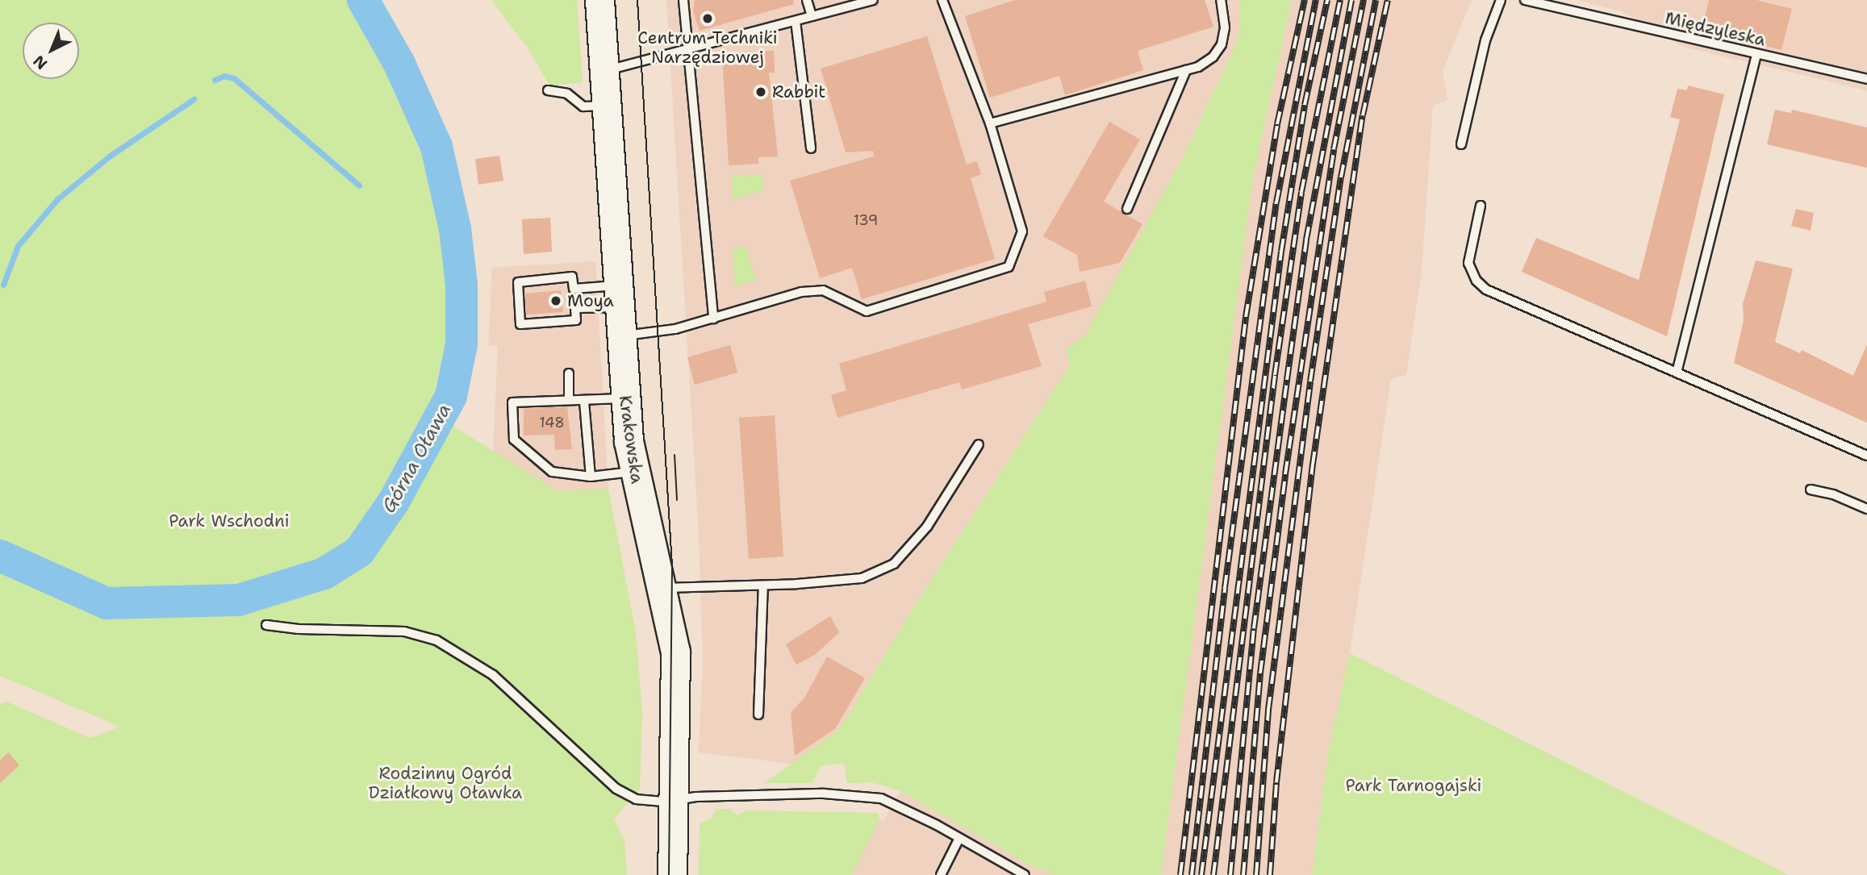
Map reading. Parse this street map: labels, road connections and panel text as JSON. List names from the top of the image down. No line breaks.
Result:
{"streets":{"main road":["Krakowska"],"lane":["Międzyleska"]},"water":["Górna Oława"],"parks":["Park Wschodni","Rodzinny Ogród Działkowy Oławka","Park Tarnogajski"],"places":["Centrum Techniki Narzędziowej","Rabbit","Moya"],"house_numbers":["139","148"],"north":"bottom left"}
